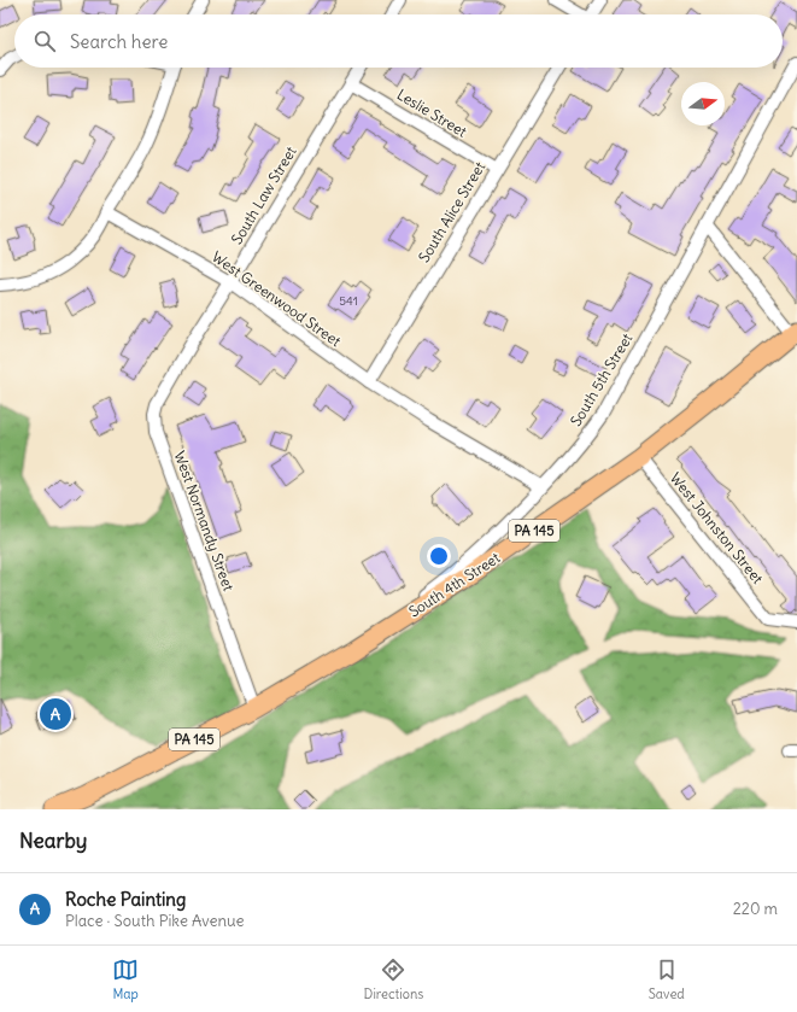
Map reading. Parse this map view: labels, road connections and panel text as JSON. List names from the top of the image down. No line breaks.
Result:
{"streets":{"main road":["PA 145","South 4th Street"],"street":["Leslie Street","South Law Street","South Alice Street","West Greenwood Street","South 5th Street","West Normandy Street","West Johnston Street"]},"crossings":[["Leslie Street","South Law Street"],["Leslie Street","South Alice Street"],["South Law Street","West Greenwood Street"],["South Law Street","West Normandy Street"],["South Alice Street","West Greenwood Street"],["West Greenwood Street","South 5th Street"],["South 5th Street","South 4th Street"],["West Normandy Street","South 4th Street"],["West Johnston Street","South 4th Street"],["PA 145","South 4th Street"]],"house_numbers":["541"],"north":"right","page":{"search":"Search here","pins":"A","heading":"Nearby","list":[{"mark":"A","name":"Roche Painting","note":"Place · South Pike Avenue","value":"220 m"}],"nav":["Map","Directions","Saved"]}}
